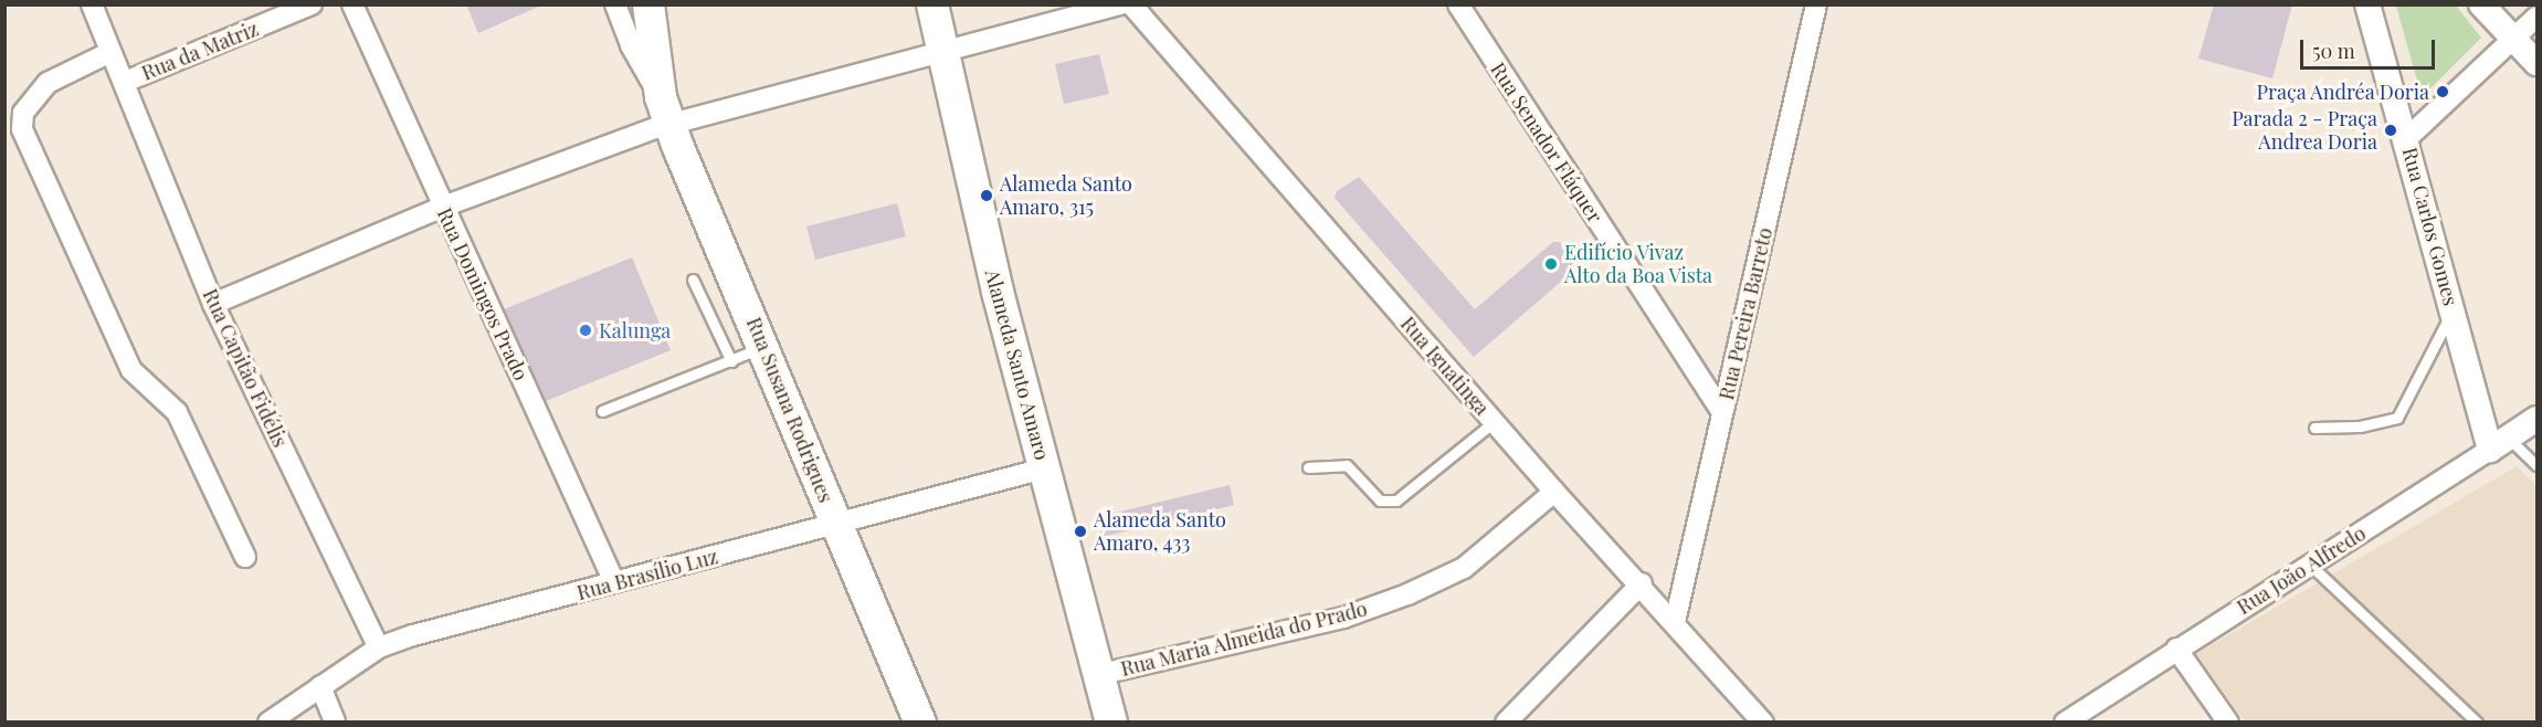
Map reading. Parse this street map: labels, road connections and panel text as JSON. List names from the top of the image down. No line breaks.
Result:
{"streets":{"main road":["Alameda Santo Amaro","Rua Susana Rodrigues"],"street":["Rua da Matriz","Rua Senador Fláquer","Rua Carlos Gomes","Rua Domingos Prado","Rua Pereira Barreto","Rua Iguatinga","Rua Capitão Fidélis","Rua João Alfredo","Rua Brasílio Luz","Rua Maria Almeida do Prado"]},"crossings":[["Rua da Matriz","Rua Capitão Fidélis"],["Rua Senador Fláquer","Rua Pereira Barreto"],["Rua Carlos Gomes","Rua João Alfredo"],["Rua Domingos Prado","Rua Brasílio Luz"],["Rua Pereira Barreto","Rua Iguatinga"],["Alameda Santo Amaro","Rua Brasílio Luz"],["Alameda Santo Amaro","Rua Maria Almeida do Prado"],["Rua Iguatinga","Rua Maria Almeida do Prado"],["Rua Capitão Fidélis","Rua Brasílio Luz"],["Rua Susana Rodrigues","Rua Brasílio Luz"]],"places":["Praça Andréa Doria","Parada 2 - Praça Andrea Doria","Alameda Santo Amaro, 315","Edifício Vivaz Alto da Boa Vista","Kalunga","Alameda Santo Amaro, 433"],"scale_bar":"50 m"}
